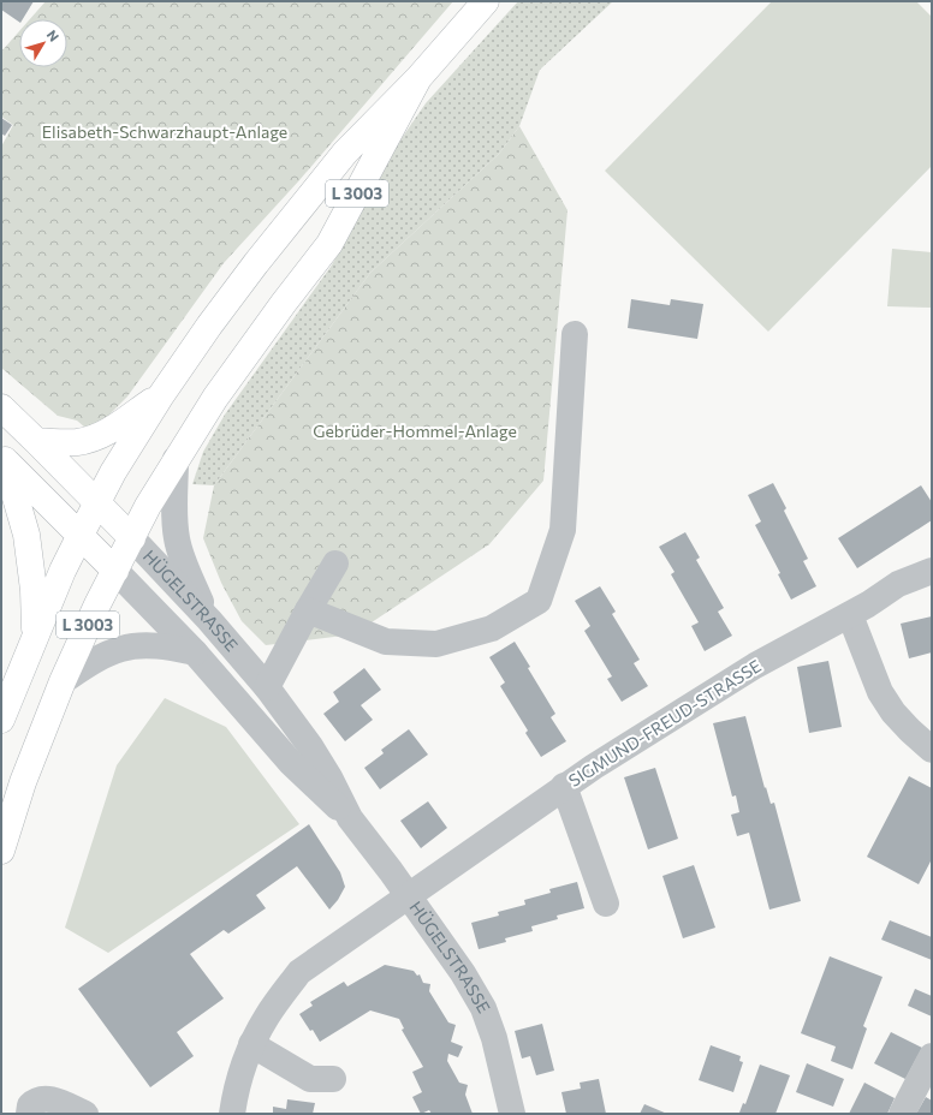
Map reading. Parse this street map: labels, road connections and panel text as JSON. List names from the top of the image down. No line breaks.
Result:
{"streets":{"main road":["L 3003","HÜGELSTRASSE"],"street":["SIGMUND-FREUD-STRASSE"]},"crossings":[["L 3003","HÜGELSTRASSE"],["HÜGELSTRASSE","SIGMUND-FREUD-STRASSE"]],"parks":["Elisabeth-Schwarzhaupt-Anlage","Gebrüder-Hommel-Anlage"],"north":"top right"}
